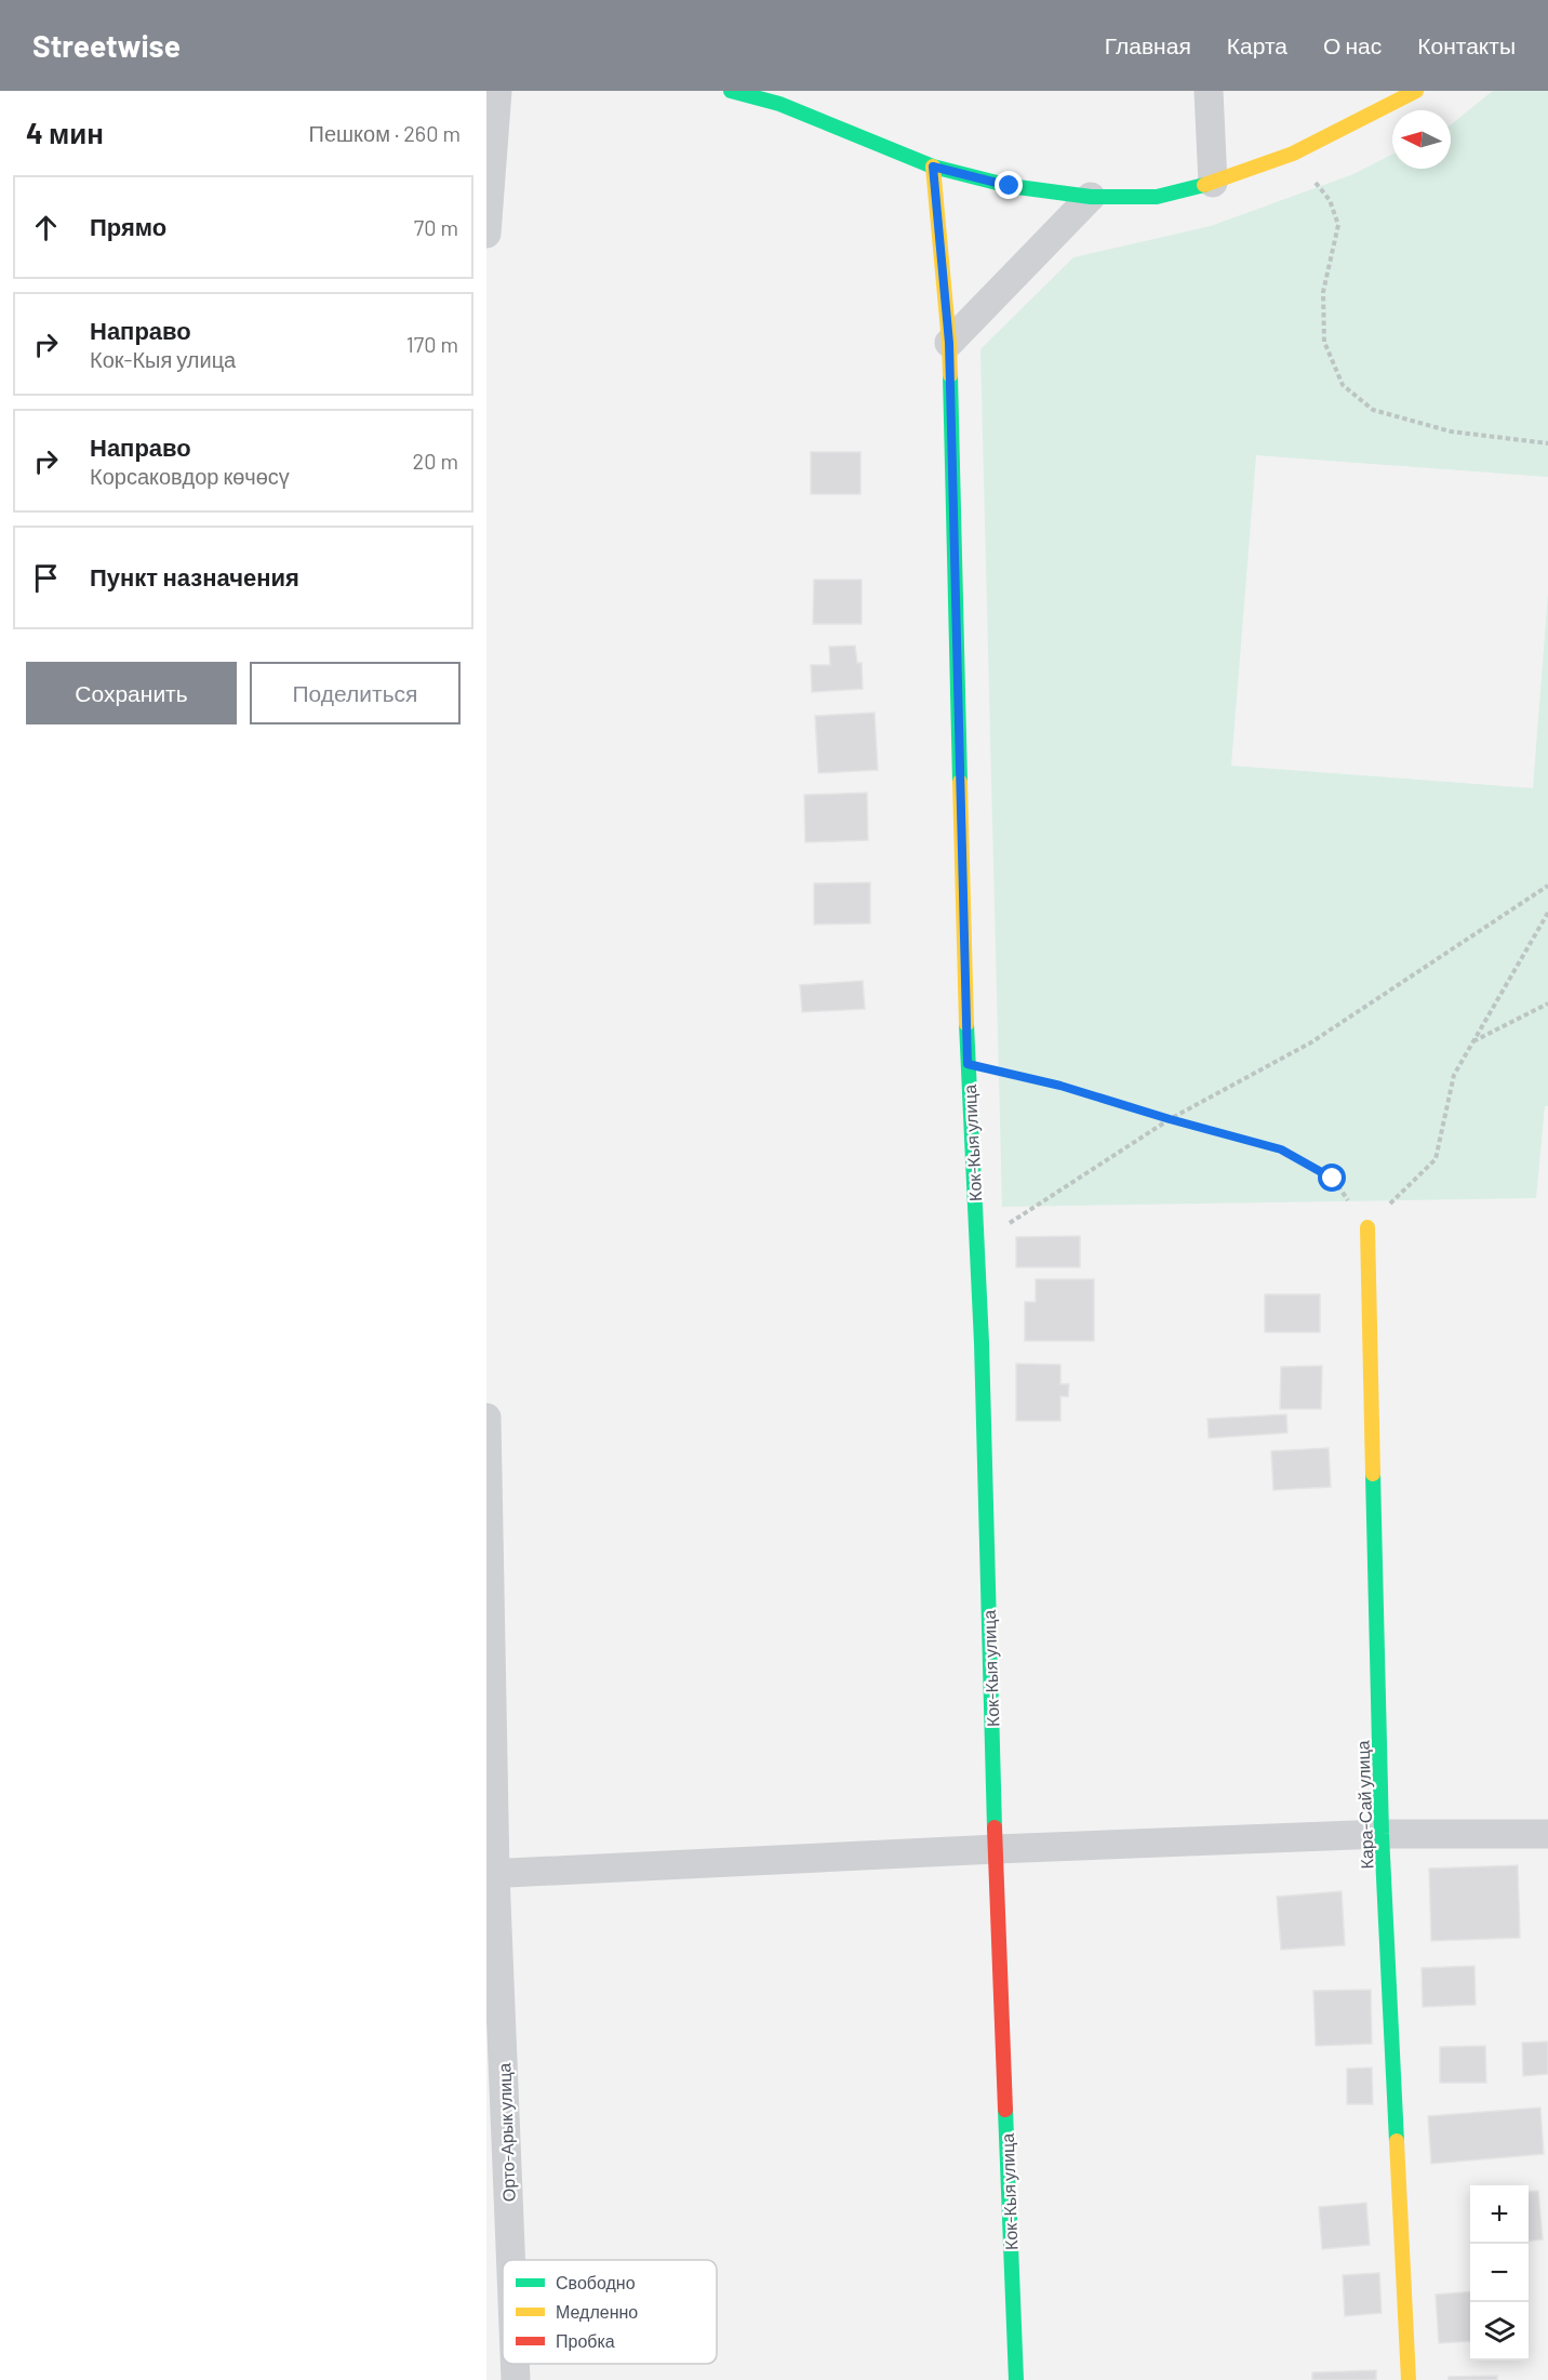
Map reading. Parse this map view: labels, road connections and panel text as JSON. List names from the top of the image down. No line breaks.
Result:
{"streets":{"street":["Кок-Кыя улица","Кара-Сай улица","Орто-Арык улица"]},"legend":["Свободно","Медленно","Пробка"],"north":"left","page":{"header":"Streetwise","nav":["Главная","Карта","О нас","Контакты"],"heading":["4 мин","Пешком · 260 m"],"list":[["Прямо","70 m"],["Направо","Кок-Кыя улица","170 m"],["Направо","Корсаковдор көчөсү","20 m"],"Пункт назначения"],"buttons":["Сохранить","Поделиться"],"map_buttons":["+","−"]}}
